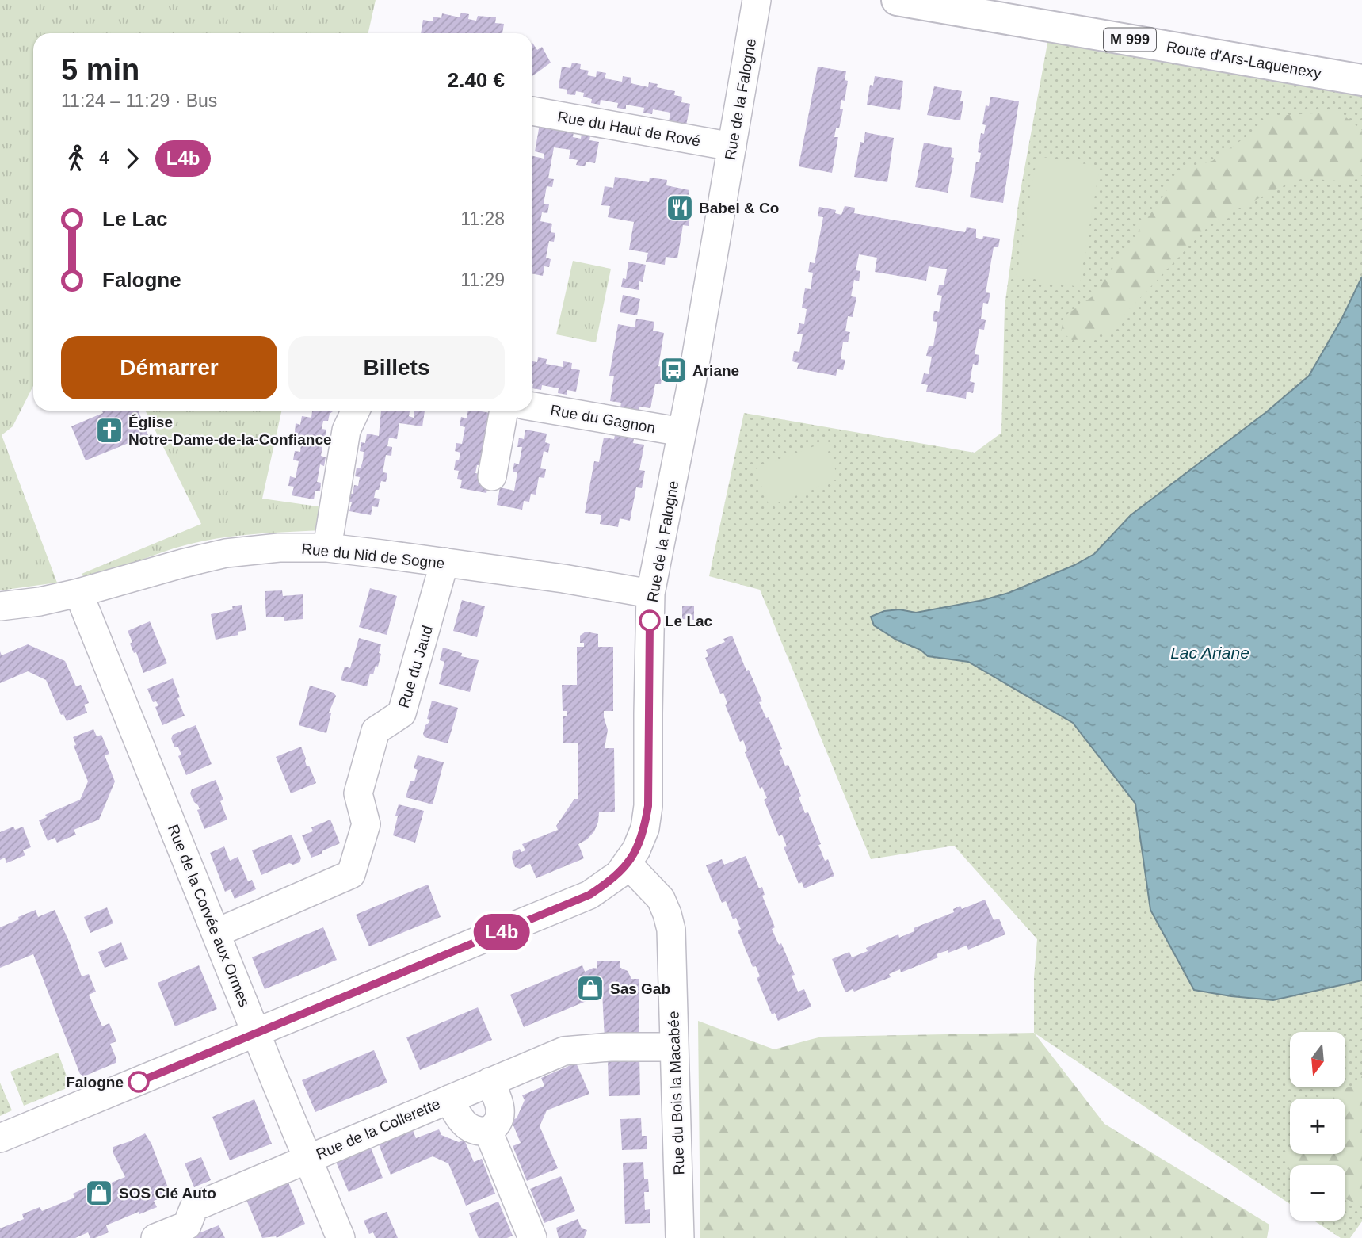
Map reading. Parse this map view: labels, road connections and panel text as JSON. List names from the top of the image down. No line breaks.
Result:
{"streets":{"main road":["M 999","Route d'Ars-Laquenexy"],"street":["Rue de la Falogne","Rue du Haut de Rové","Rue du Gagnon","Rue du Nid de Sogne","Rue du Jaud","Rue de la Corvée aux Ormes","Rue du Bois la Macabée","Rue de la Collerette"]},"crossings":[["Rue de la Falogne","Rue du Haut de Rové"],["Rue de la Falogne","Rue du Gagnon"],["Rue de la Falogne","Rue du Nid de Sogne"],["Rue de la Falogne","Rue de la Corvée aux Ormes"],["Rue de la Falogne","Rue du Bois la Macabée"],["Rue du Nid de Sogne","Rue du Jaud"],["Rue du Nid de Sogne","Rue de la Corvée aux Ormes"],["Rue du Jaud","Rue de la Corvée aux Ormes"],["Rue de la Corvée aux Ormes","Rue de la Collerette"],["Rue du Bois la Macabée","Rue de la Collerette"]],"water":["Lac Ariane"],"places":{"restaurant":["Babel & Co"],"bus stop":["Ariane"],"church":["Église Notre-Dame-de-la-Confiance"],"other":["Le Lac","Falogne"],"shop":["Sas Gab","SOS Clé Auto"]},"lines":["bus line L4b"],"north":"bottom","page":{"on_map":"L4b","heading":["5 min","11:24 – 11:29 · Bus","2.40 €"],"legs":["4","L4b"],"list":[{"name":"Le Lac","value":"11:28"},{"name":"Falogne","value":"11:29"}],"buttons":["Démarrer","Billets"],"map_buttons":["+","−"]}}
